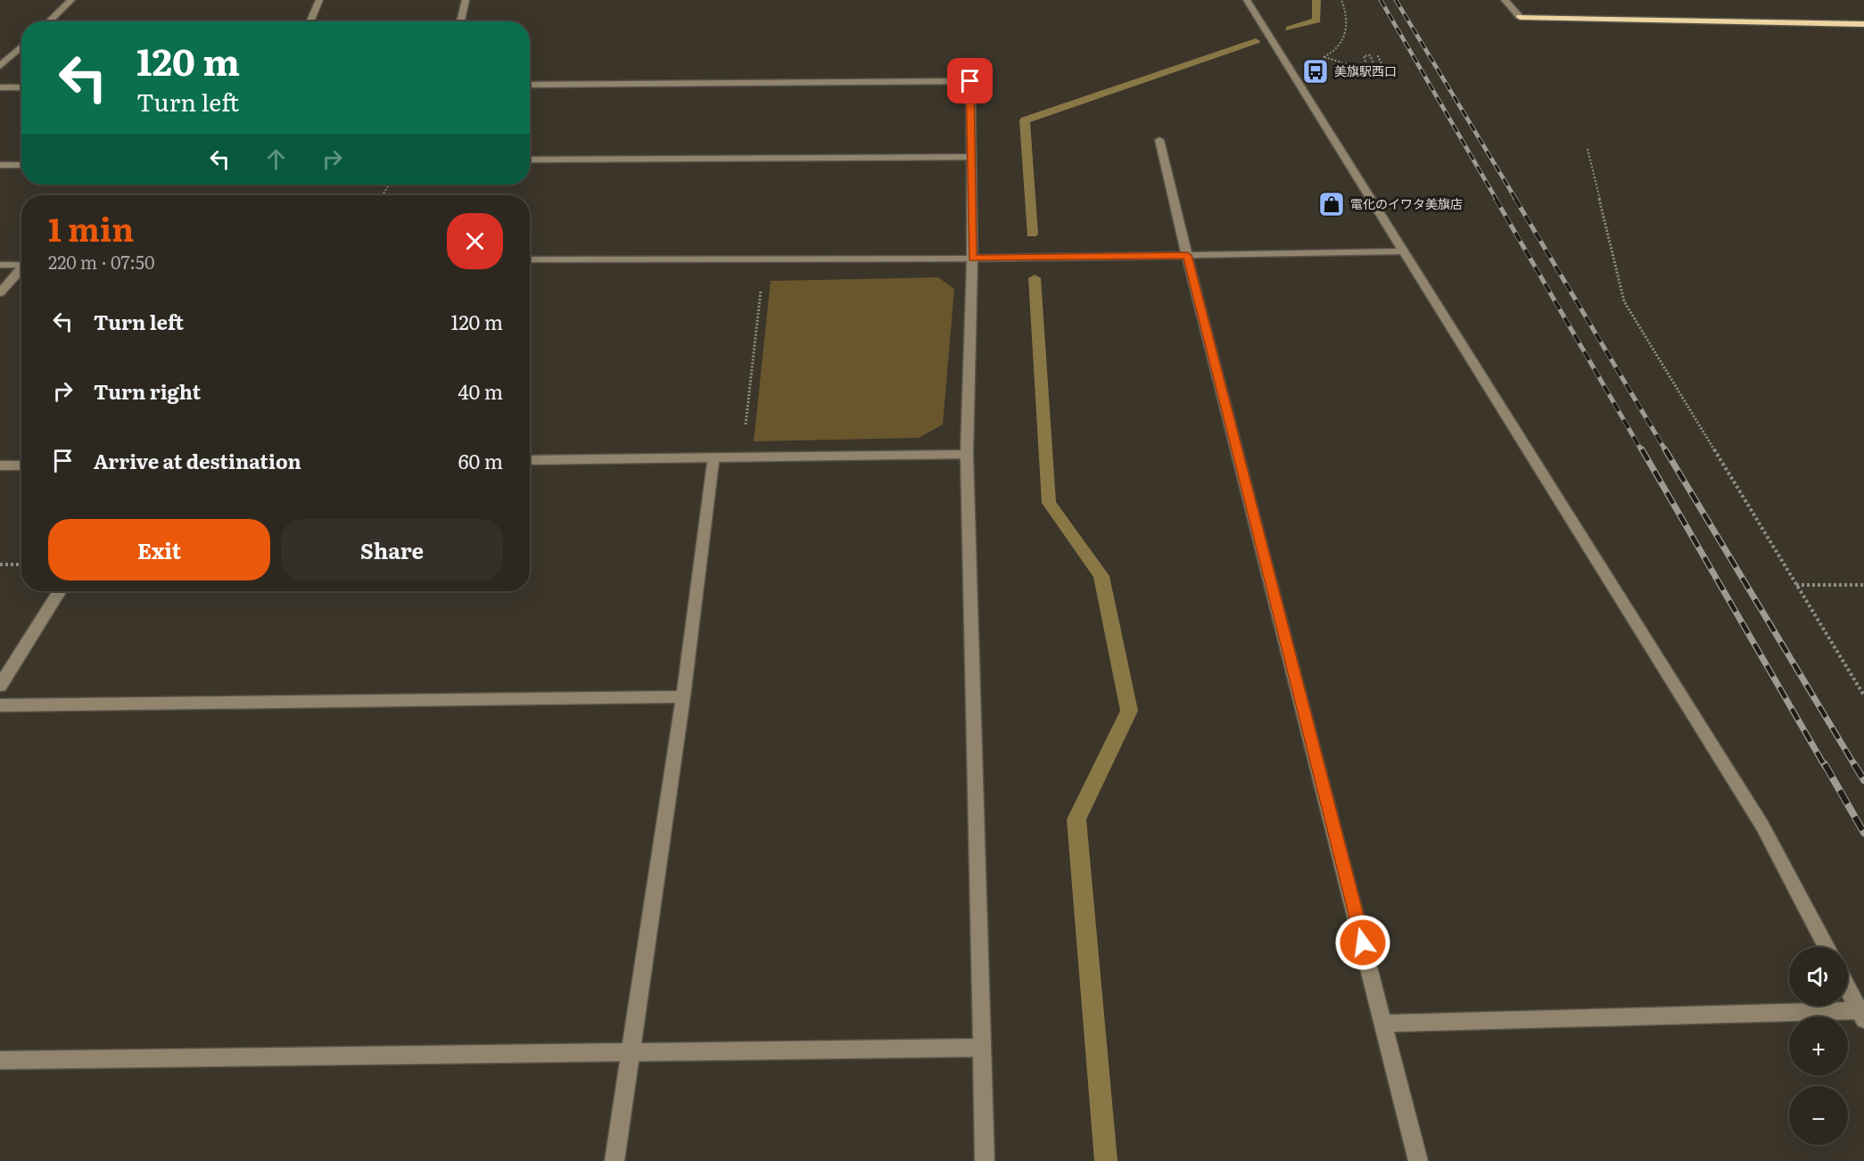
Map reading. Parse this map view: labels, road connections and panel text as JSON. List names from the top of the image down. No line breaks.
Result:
{"places":{"bus stop":["美旗駅西口"],"shop":["電化のイワタ美旗店"]},"page":{"turn":["120 m","Turn left"],"heading":["1 min","220 m · 07:50"],"list":[{"name":"Turn left","value":"120 m"},{"name":"Turn right","value":"40 m"},{"name":"Arrive at destination","value":"60 m"}],"buttons":["Exit","Share"],"map_buttons":["+","−"]}}
